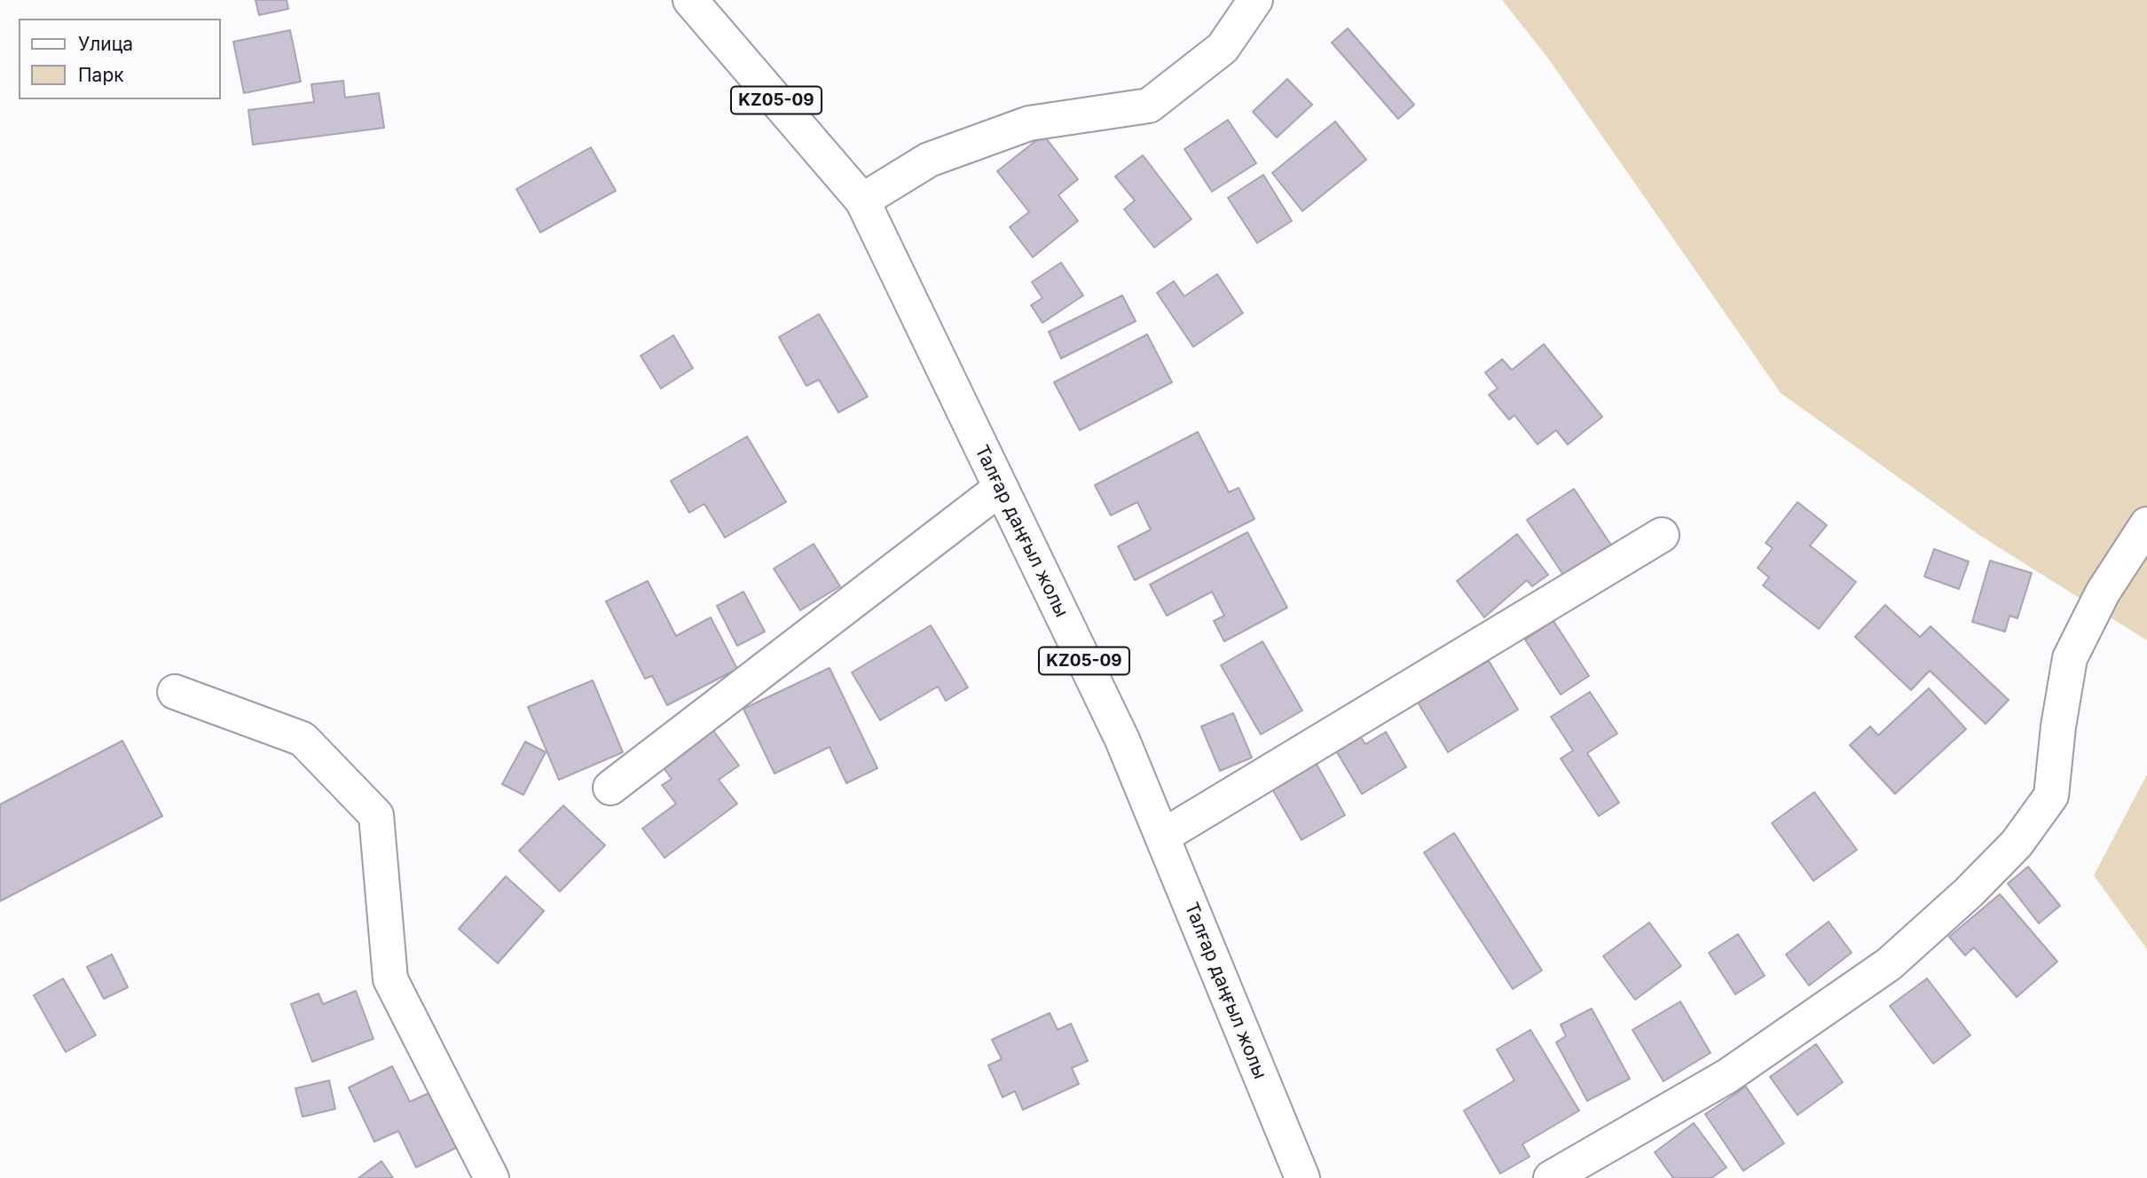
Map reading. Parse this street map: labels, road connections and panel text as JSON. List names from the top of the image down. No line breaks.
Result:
{"streets":{"street":["KZ05-09","Талғар даңғыл жолы"]},"legend":["Улица","Парк"]}
